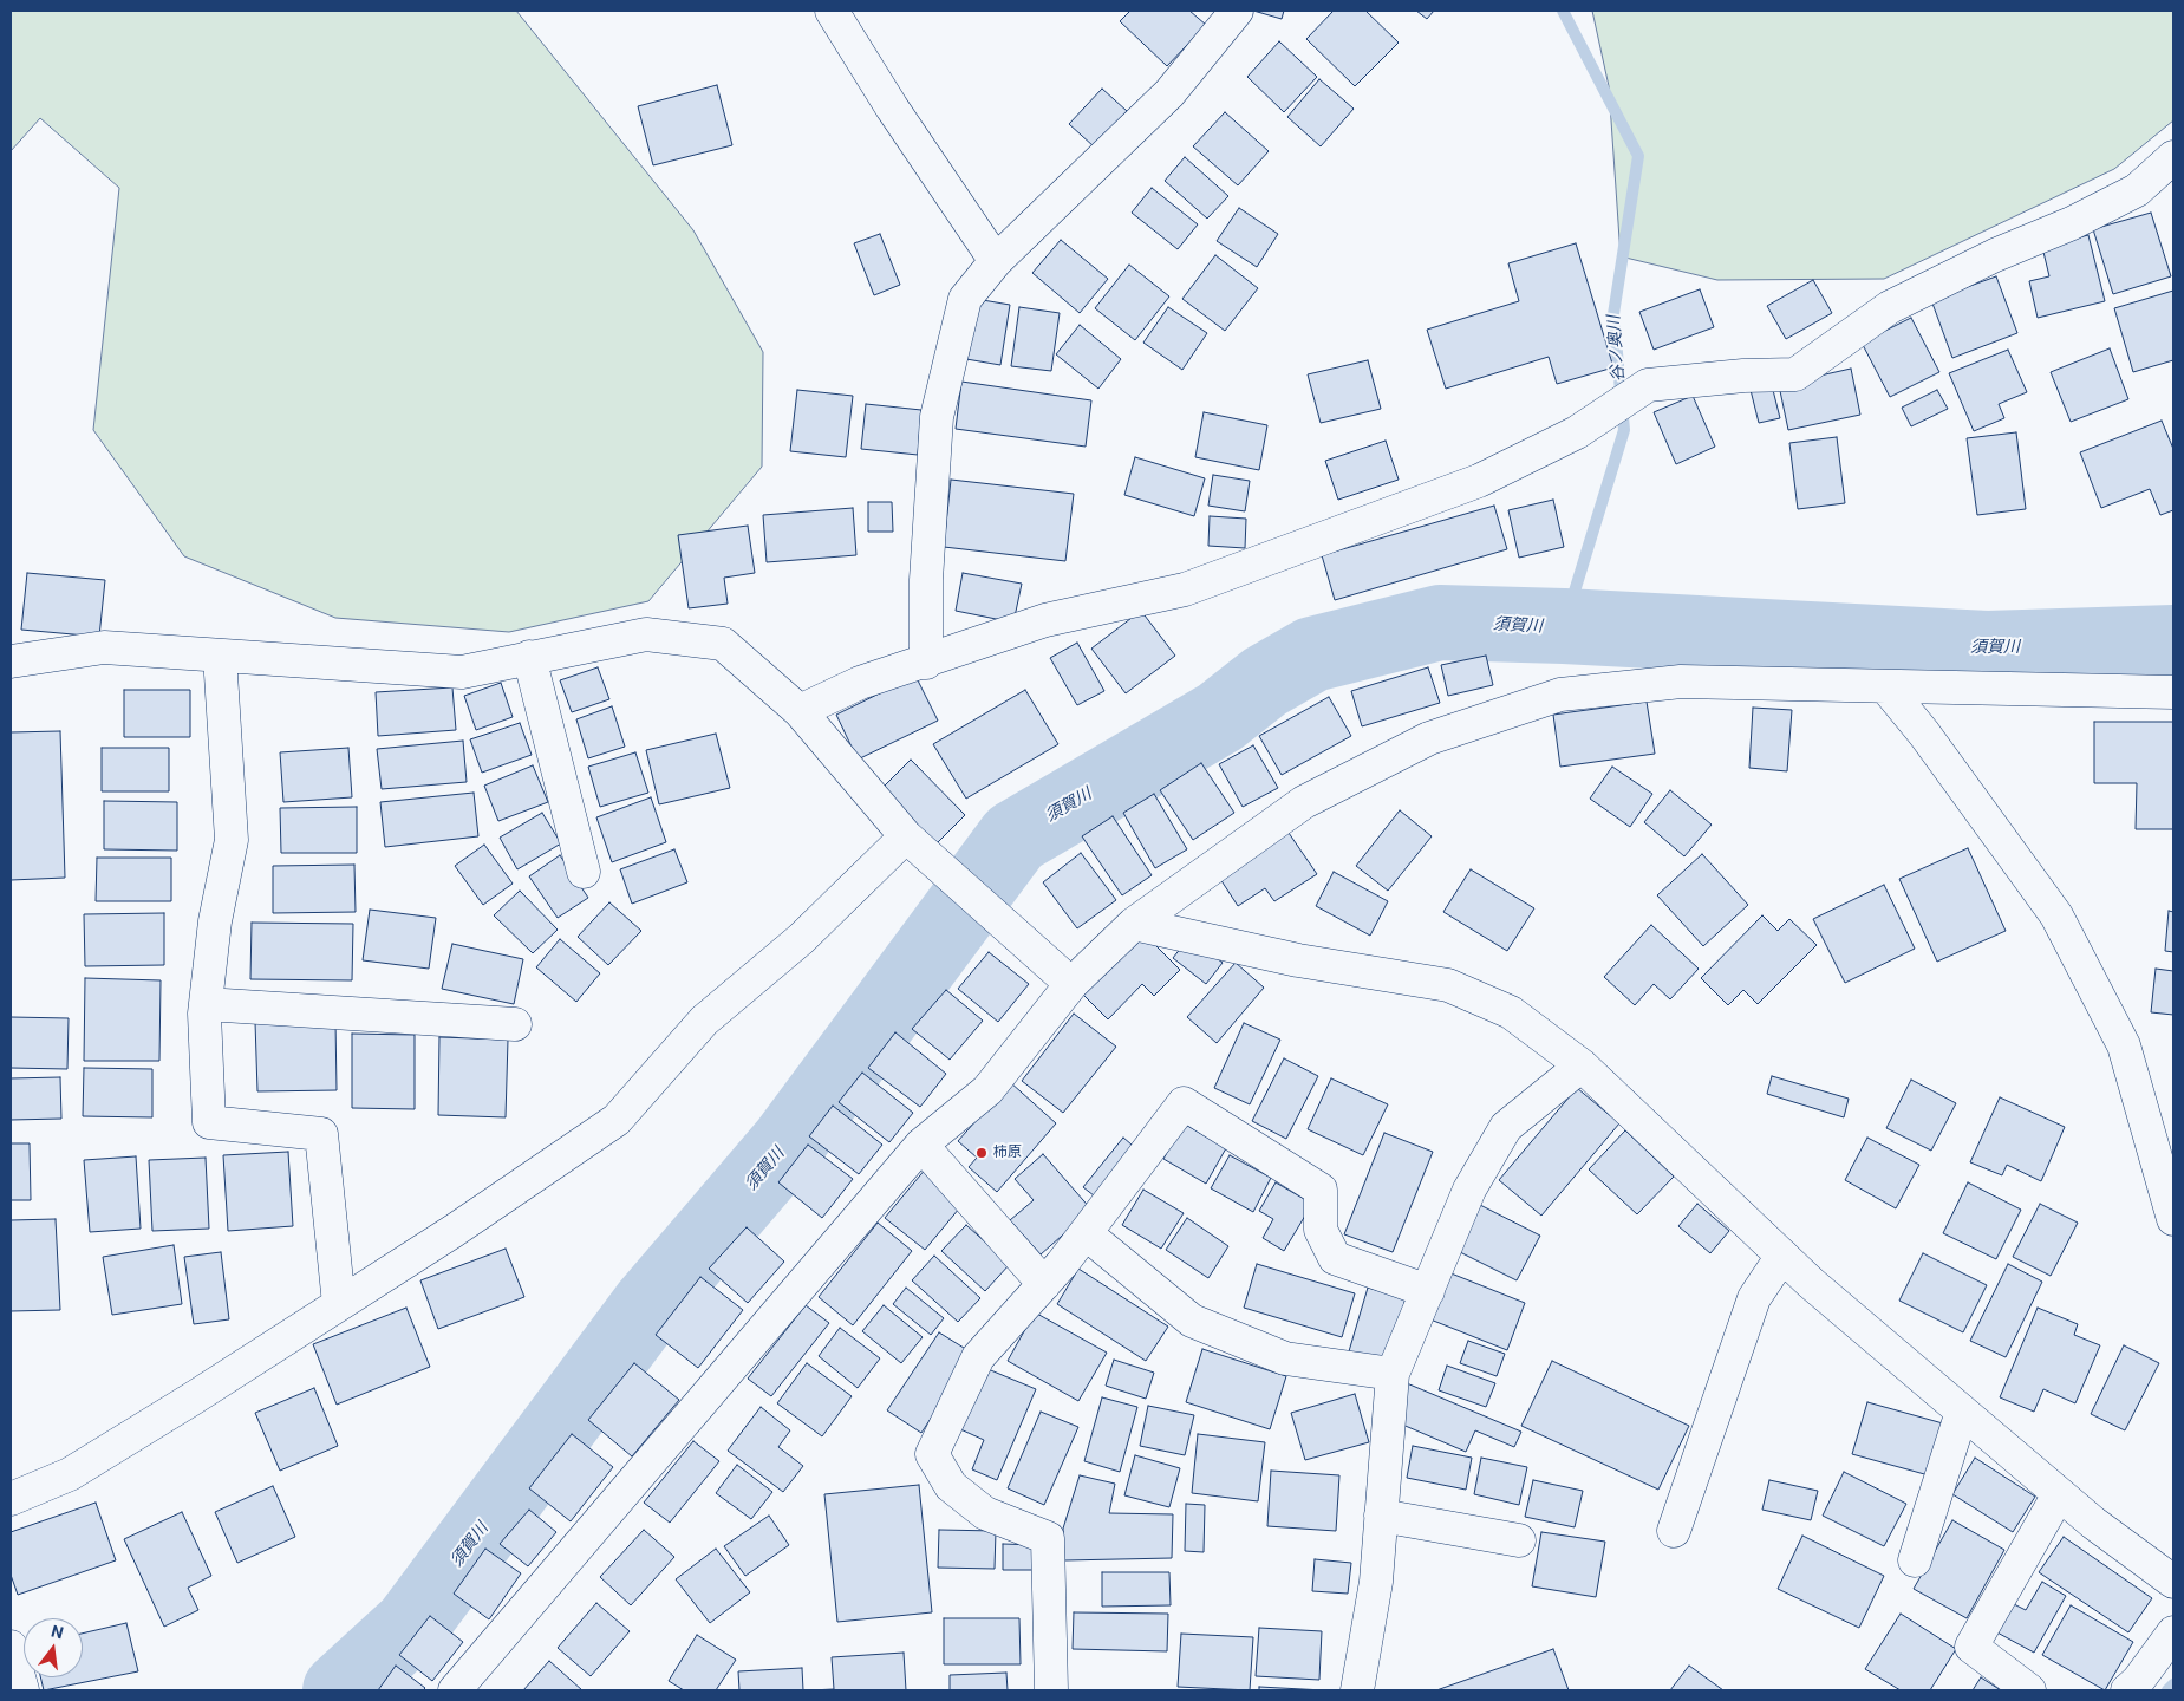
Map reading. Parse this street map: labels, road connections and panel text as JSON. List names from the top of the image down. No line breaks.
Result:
{"water":["谷ノ奥川","須賀川"],"places":["柿原"],"north":"top"}
